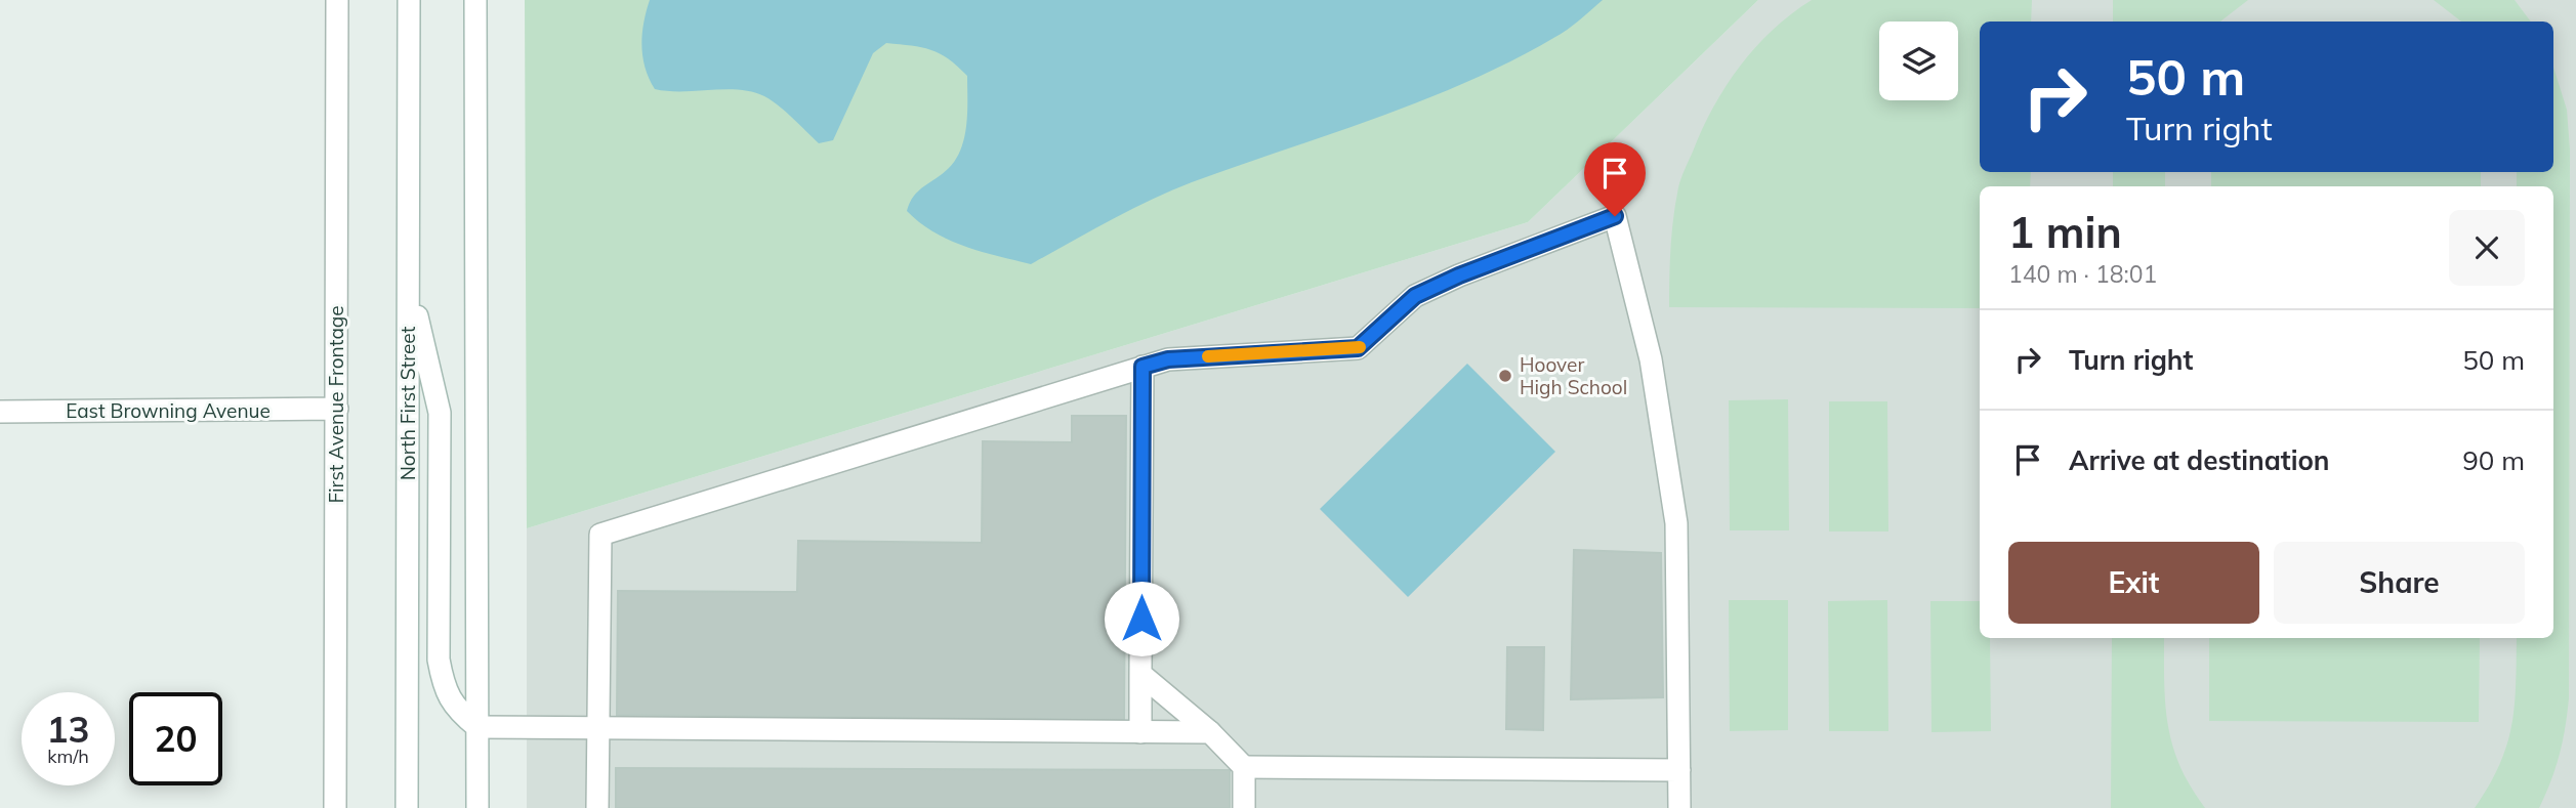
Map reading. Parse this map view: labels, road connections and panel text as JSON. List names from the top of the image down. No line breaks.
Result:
{"streets":{"main road":["North First Street","First Avenue Frontage","East Browning Avenue"]},"crossings":[["First Avenue Frontage","East Browning Avenue"]],"places":["Hoover High School"],"page":{"turn":["50 m","Turn right"],"heading":["1 min","140 m · 18:01"],"list":[{"name":"Turn right","value":"50 m"},{"name":"Arrive at destination","value":"90 m"}],"buttons":["Exit","Share"],"speed":"13 km/h","limit":"20"}}
